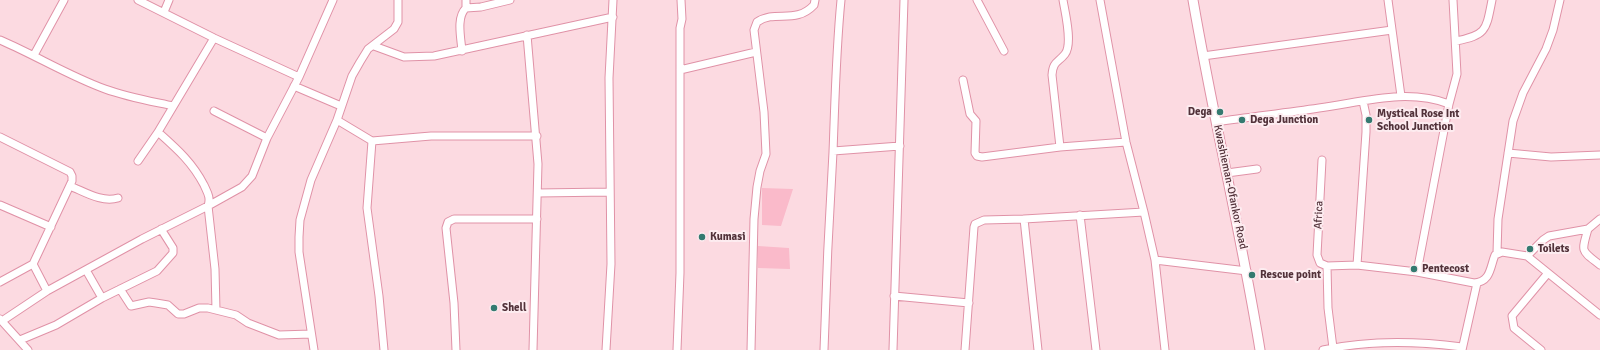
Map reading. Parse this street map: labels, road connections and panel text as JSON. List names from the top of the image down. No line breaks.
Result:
{"streets":{"main road":["Kwashieman-Ofankor Road"],"street":["Africa"]},"places":["Dega","Dega Junction","Mystical Rose Int School Junction","Kumasi","Toilets","Pentecost","Rescue point","Shell"]}
